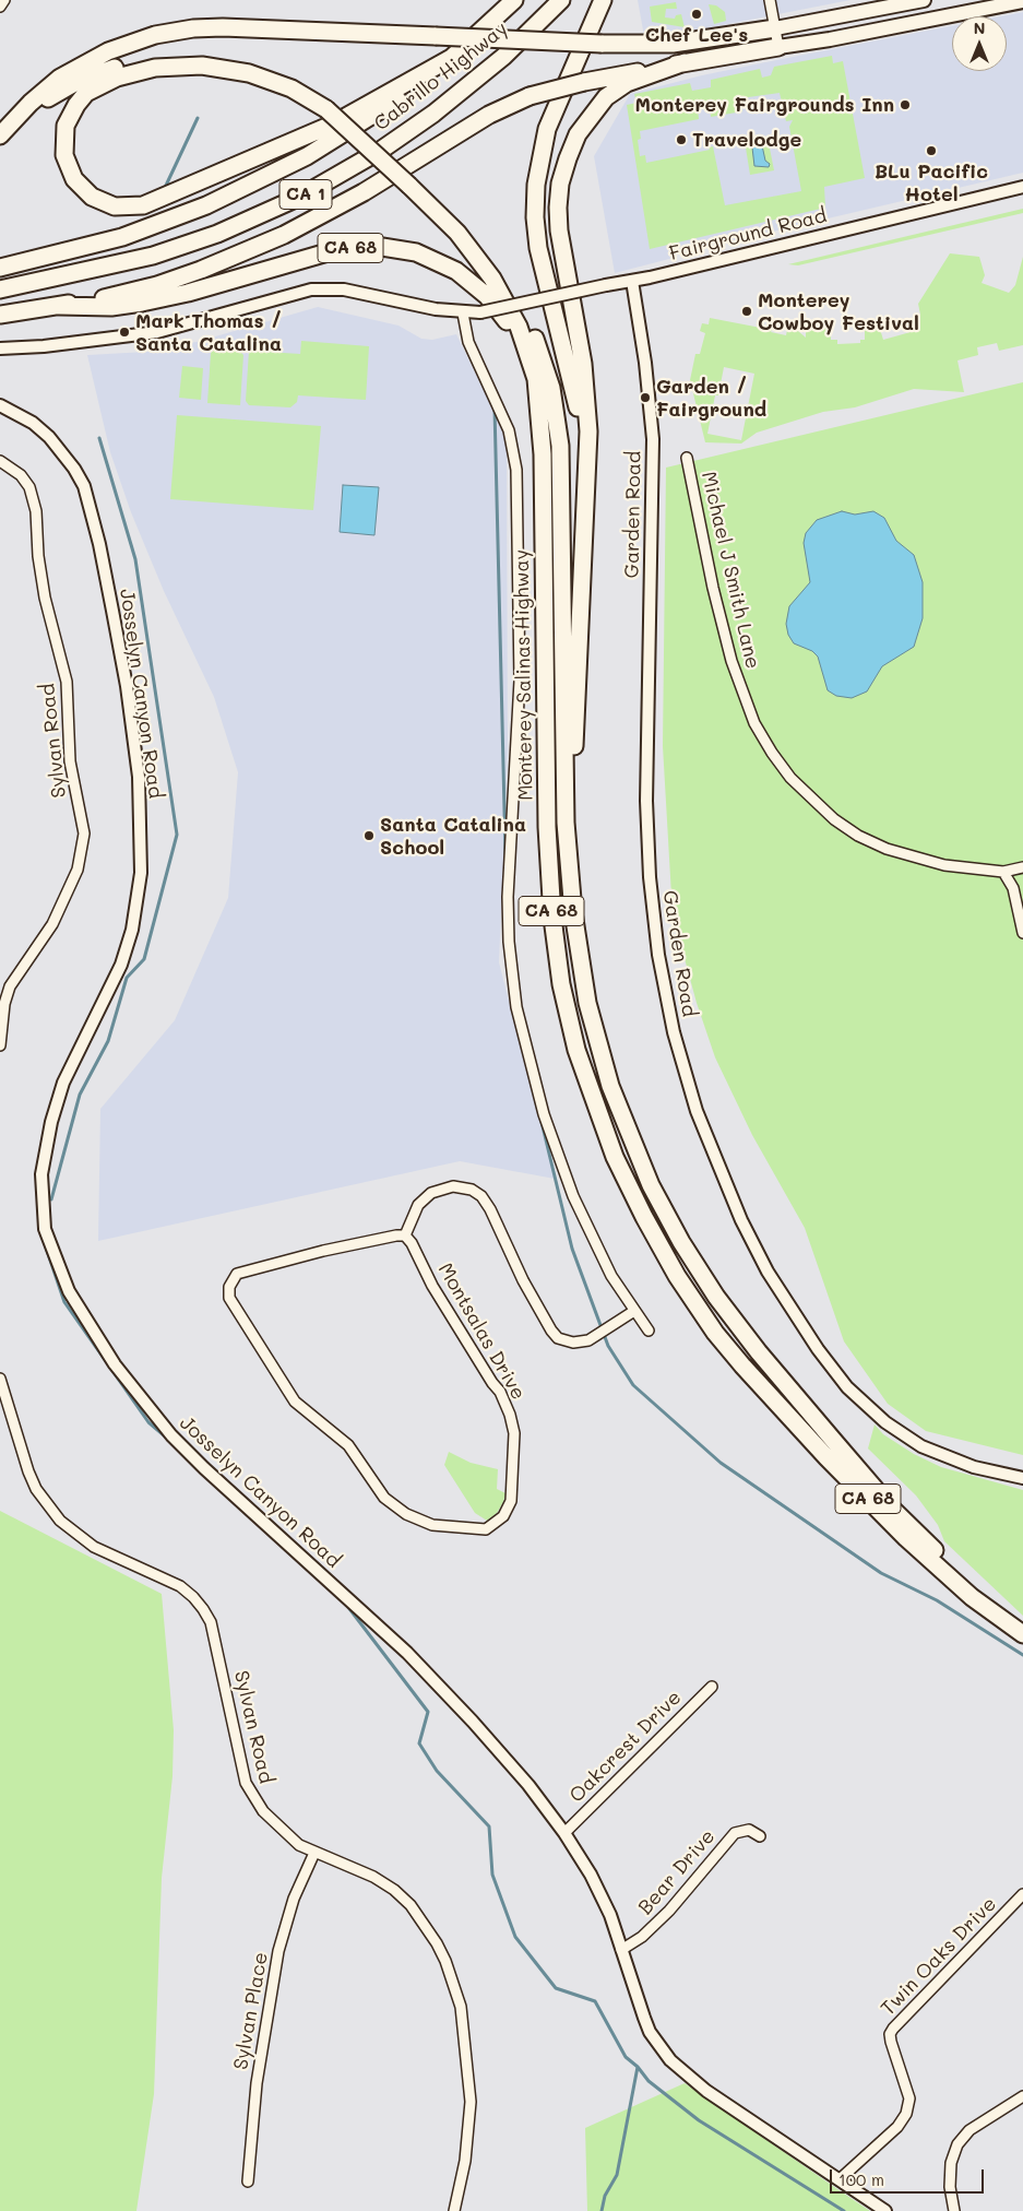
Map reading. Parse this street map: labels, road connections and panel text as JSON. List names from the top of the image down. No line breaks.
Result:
{"streets":{"highway":["Cabrillo Highway","CA 1","CA 68","Monterey Salinas Highway"],"street":["Fairground Road","Garden Road","Michael J Smith Lane","Josselyn Canyon Road","Sylvan Road","Montsalas Drive","Oakcrest Drive","Bear Drive","Twin Oaks Drive","Sylvan Place"]},"crossings":[["Fairground Road","Garden Road"],["CA 68","Monterey Salinas Highway"],["Josselyn Canyon Road","Oakcrest Drive"],["Josselyn Canyon Road","Bear Drive"],["Josselyn Canyon Road","Twin Oaks Drive"],["Sylvan Road","Sylvan Place"]],"places":["Chef Lee's","Monterey Fairgrounds Inn","Travelodge","BLu Pacific Hotel","Monterey Cowboy Festival","Mark Thomas / Santa Catalina","Garden / Fairground","Santa Catalina School"],"scale_bar":"100 m","north":"top"}
